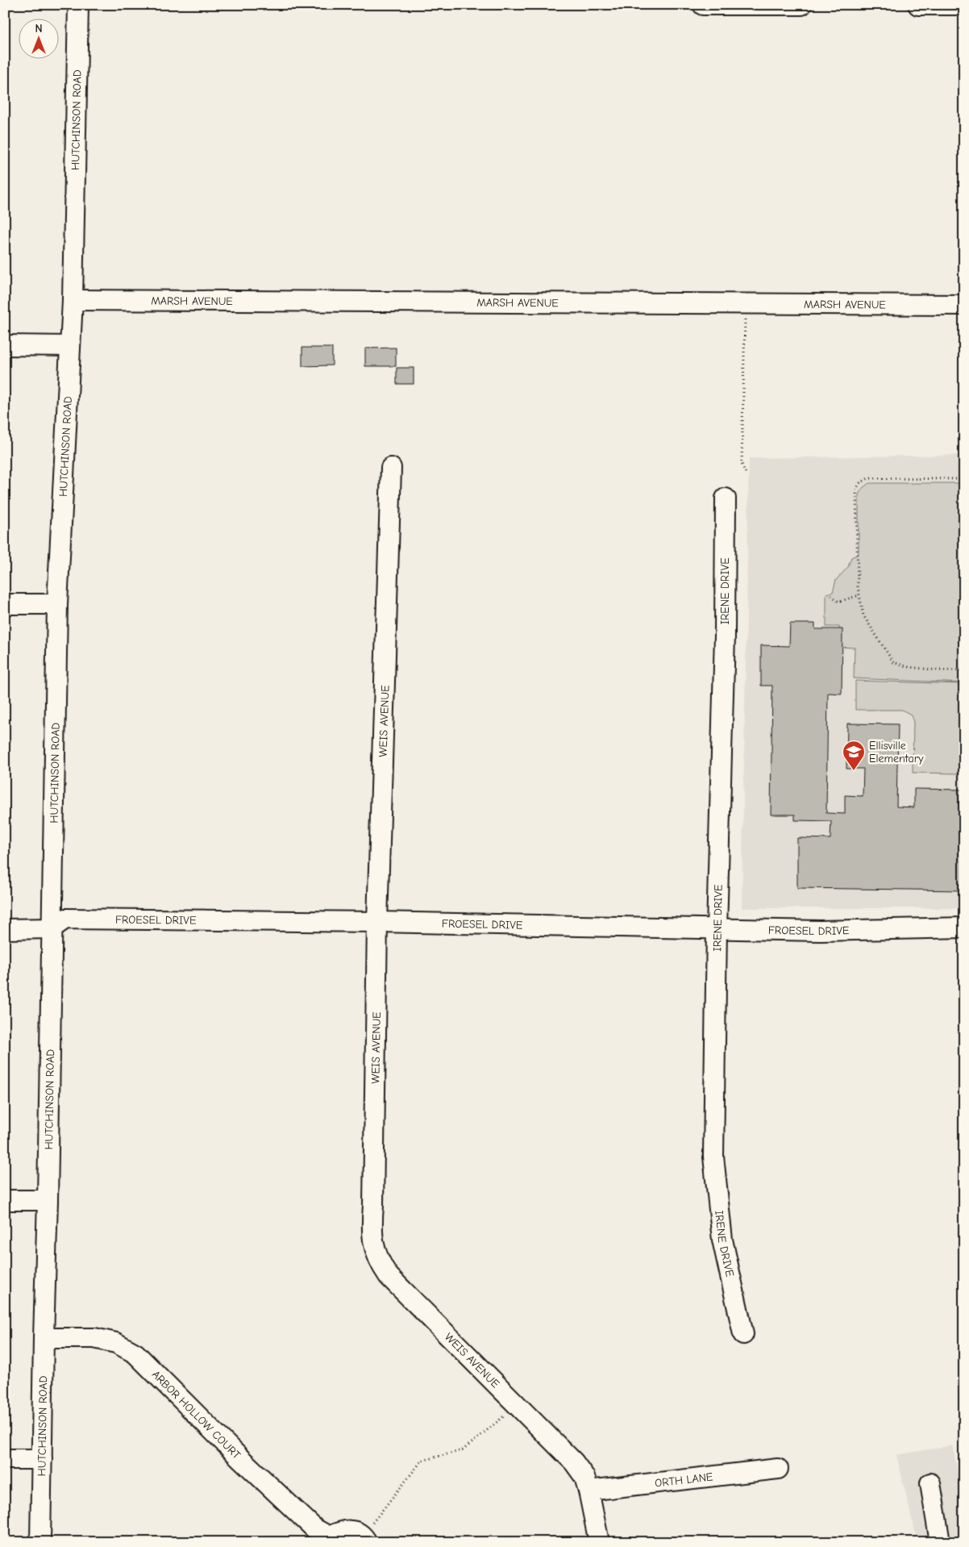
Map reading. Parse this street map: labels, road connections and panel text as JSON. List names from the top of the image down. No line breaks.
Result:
{"streets":{"street":["HUTCHINSON ROAD","MARSH AVENUE","IRENE DRIVE","WEIS AVENUE","FROESEL DRIVE","ARBOR HOLLOW COURT","ORTH LANE"]},"crossings":[["HUTCHINSON ROAD","MARSH AVENUE"],["HUTCHINSON ROAD","FROESEL DRIVE"],["HUTCHINSON ROAD","ARBOR HOLLOW COURT"],["IRENE DRIVE","FROESEL DRIVE"],["WEIS AVENUE","FROESEL DRIVE"],["WEIS AVENUE","ORTH LANE"]],"places":{"school or university":["Ellisville Elementary"]},"north":"top"}
